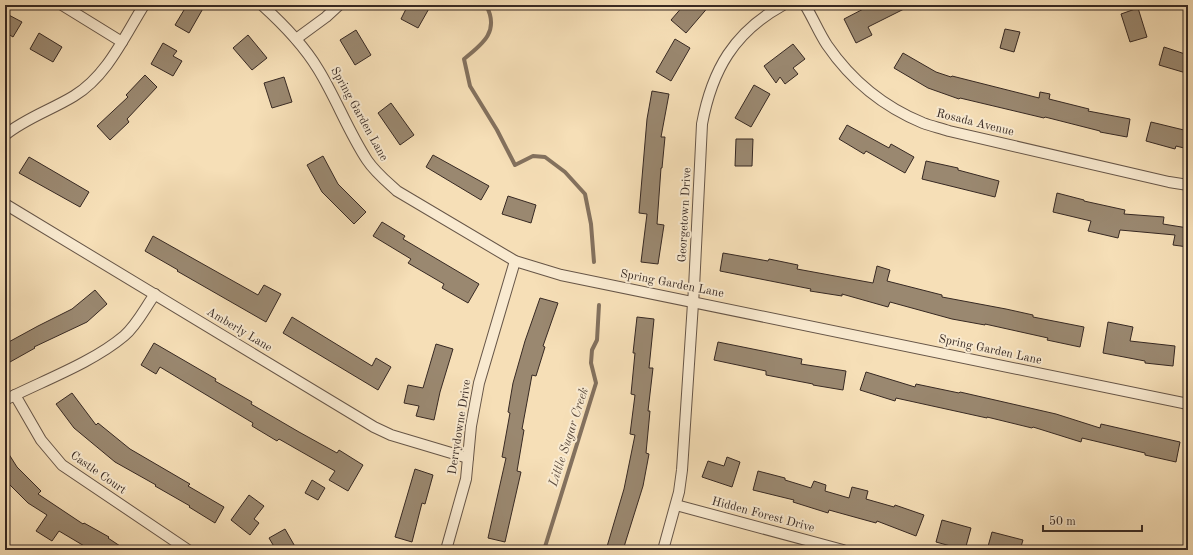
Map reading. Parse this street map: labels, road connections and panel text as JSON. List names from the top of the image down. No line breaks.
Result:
{"streets":{"street":["Spring Garden Lane","Rosada Avenue","Georgetown Drive","Amberly Lane","Derrydowne Drive","Castle Court","Hidden Forest Drive"]},"crossings":[["Spring Garden Lane","Georgetown Drive"],["Spring Garden Lane","Derrydowne Drive"],["Georgetown Drive","Hidden Forest Drive"],["Amberly Lane","Derrydowne Drive"]],"water":["Little Sugar Creek"],"scale_bar":"50 m"}
